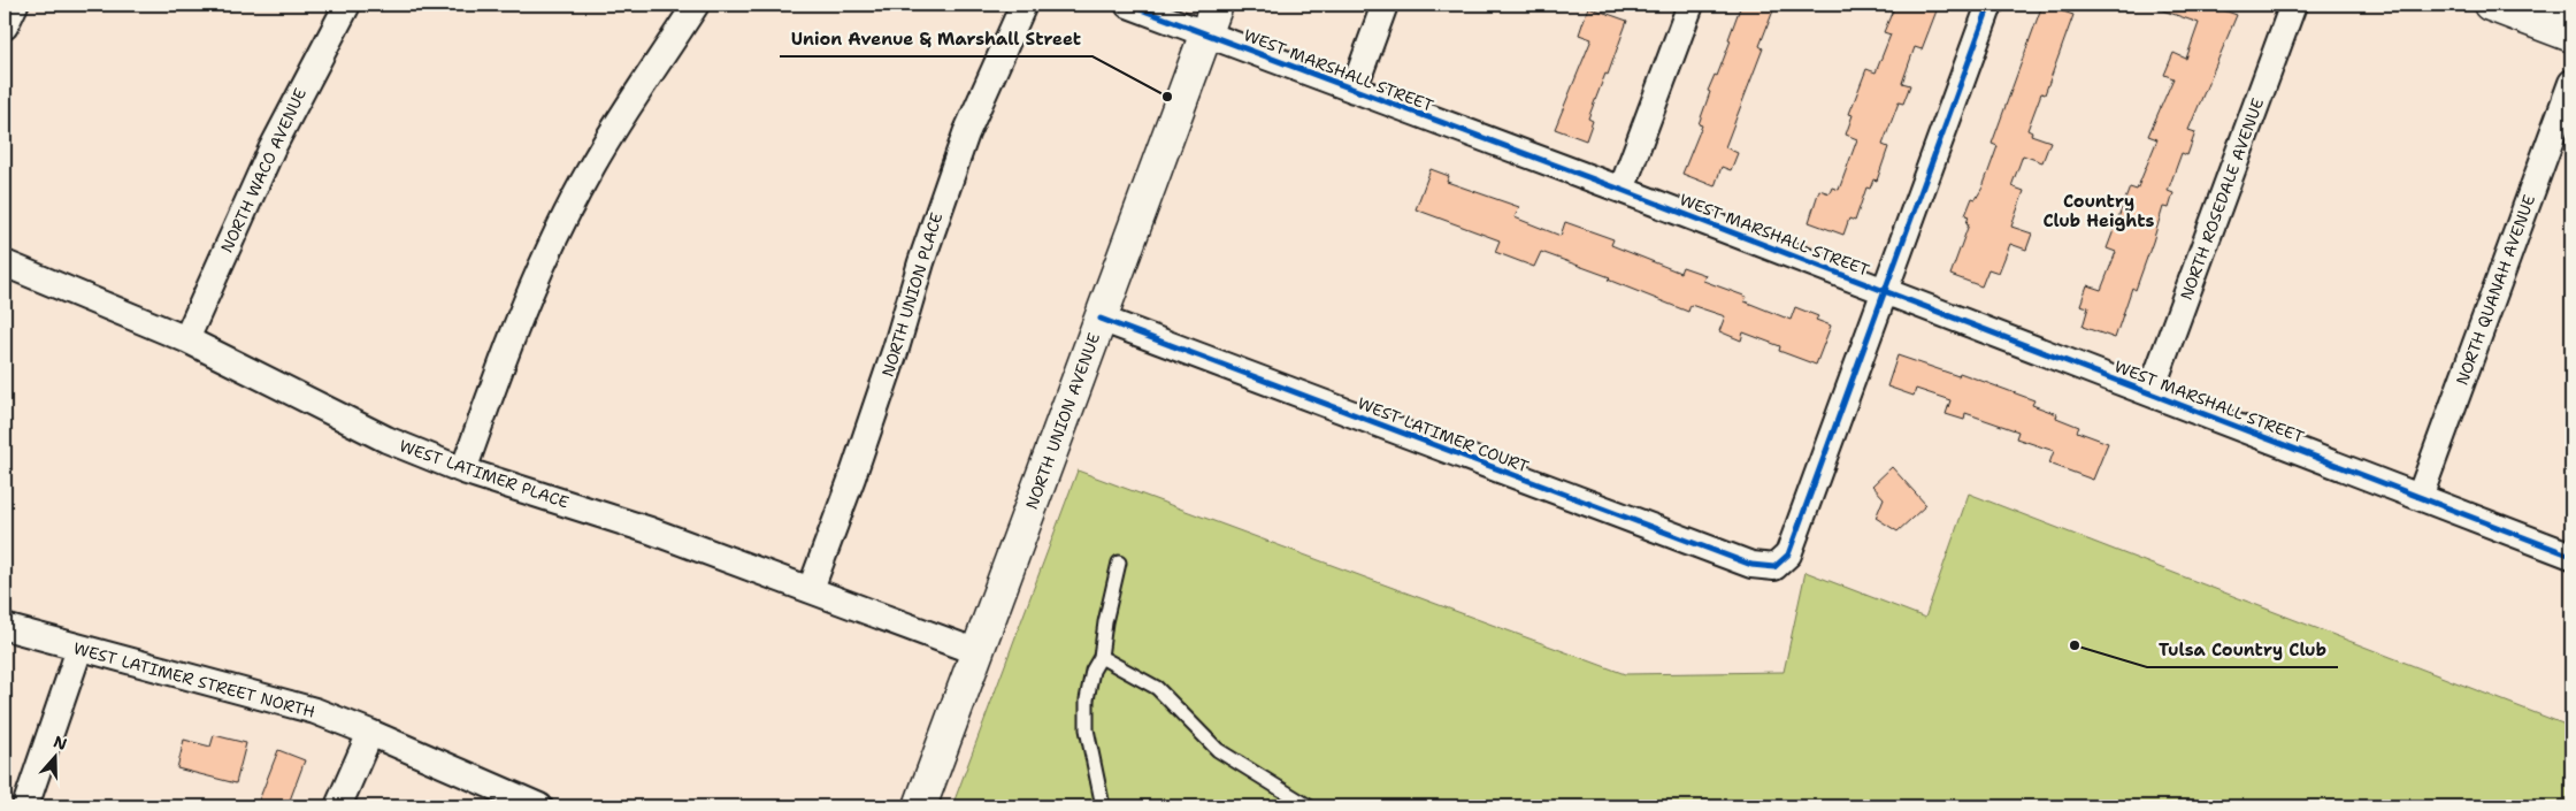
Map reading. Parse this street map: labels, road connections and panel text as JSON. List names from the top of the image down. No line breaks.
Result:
{"streets":{"street":["WEST MARSHALL STREET","NORTH WACO AVENUE","NORTH ROSEDALE AVENUE","NORTH QUANAH AVENUE","NORTH UNION PLACE","NORTH UNION AVENUE","WEST LATIMER COURT","WEST LATIMER PLACE","WEST LATIMER STREET NORTH"]},"crossings":[["WEST MARSHALL STREET","NORTH ROSEDALE AVENUE"],["WEST MARSHALL STREET","NORTH QUANAH AVENUE"],["WEST MARSHALL STREET","NORTH UNION AVENUE"],["WEST MARSHALL STREET","WEST LATIMER COURT"],["NORTH WACO AVENUE","WEST LATIMER PLACE"],["NORTH UNION PLACE","WEST LATIMER PLACE"],["NORTH UNION AVENUE","WEST LATIMER COURT"],["NORTH UNION AVENUE","WEST LATIMER PLACE"]],"districts":["Country Club Heights"],"places":["Union Avenue & Marshall Street","Tulsa Country Club"],"north":"top"}
